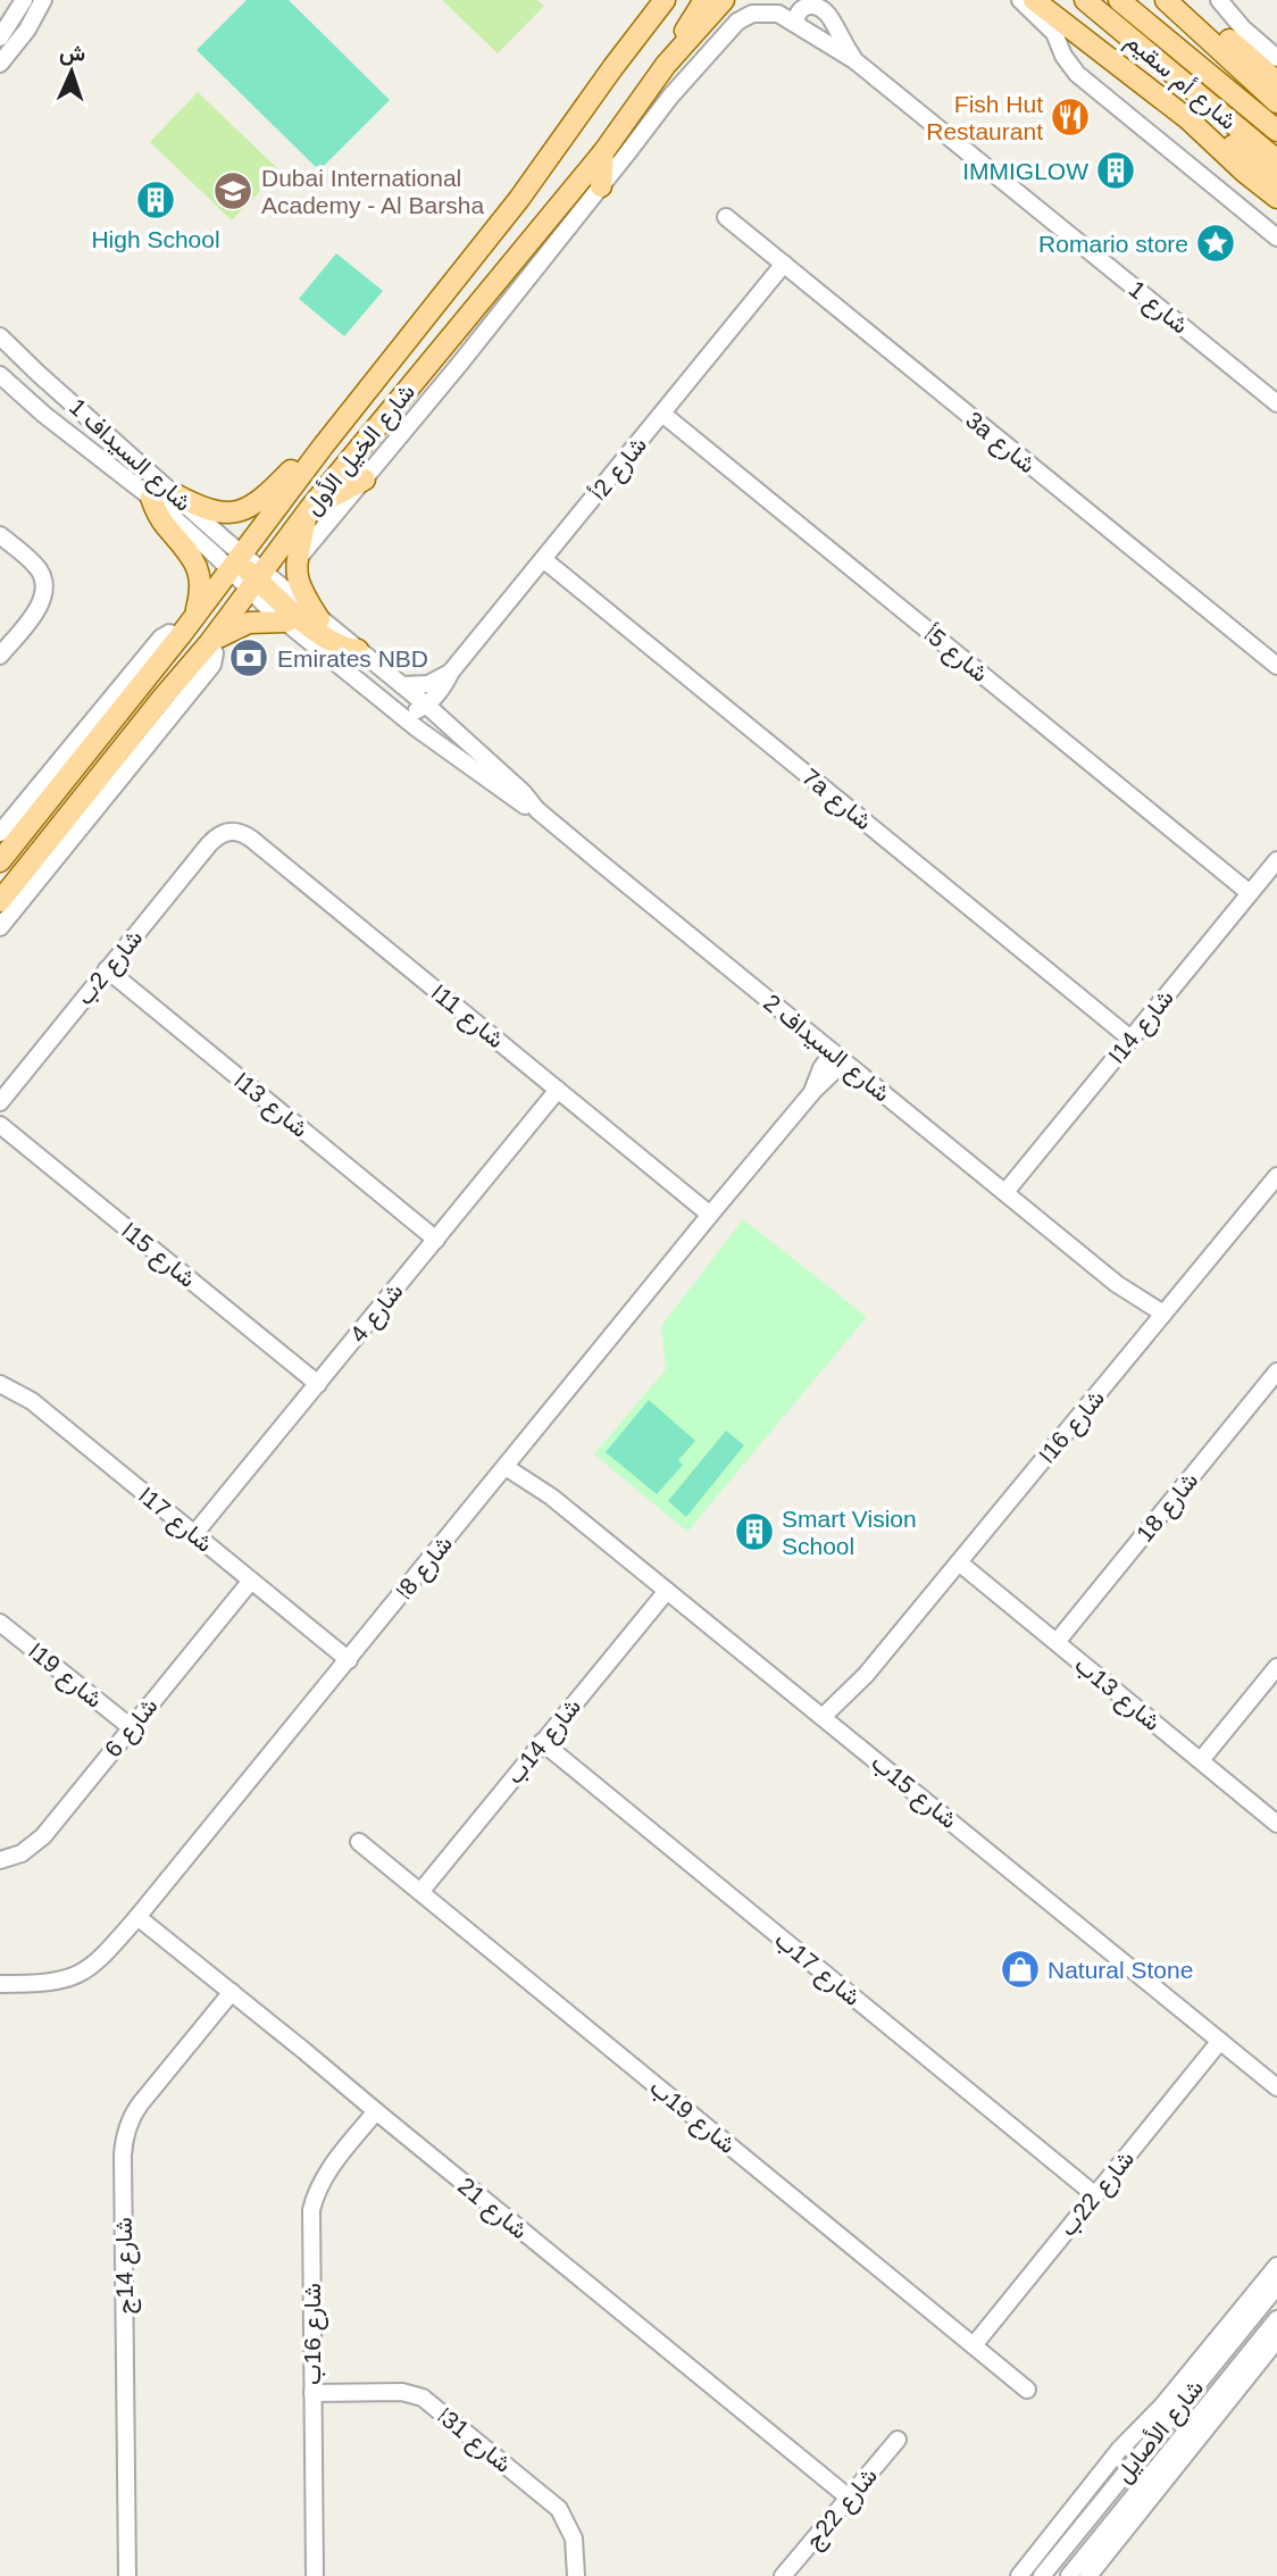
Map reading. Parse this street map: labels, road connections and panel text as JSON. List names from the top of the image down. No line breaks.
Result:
{"streets":{"main road":["شارع أم سقيم","شارع الخيل الأول"],"street":["شارع 1","3a شارع","شارع السيداف 1","شارع 2أ","شارع 5أ","7a شارع","شارع 2ب","شارع 11ا","شارع 14ا","شارع السيداف 2","شارع 13ا","شارع 15ا","شارع 4","شارع 16ا","شارع 18","شارع 17ا","شارع 8ا","شارع 19ا","شارع 13ب","شارع 6","شارع 14ب","شارع 15ب","شارع 17ب","شارع 19ب","شارع 22ب","شارع 21","شارع 14ج","شارع 16ب","شارع الأصايل","شارع 31ا","شارع 22ج"]},"crossings":[["3a شارع","شارع 2أ"],["شارع الخيل الأول","شارع السيداف 1"],["شارع الخيل الأول","شارع السيداف 2"],["شارع السيداف 1","شارع السيداف 2"],["شارع 2أ","شارع 5أ"],["شارع 2أ","7a شارع"],["شارع 2أ","شارع السيداف 2"],["شارع 5أ","شارع 14ا"],["7a شارع","شارع 14ا"],["شارع 2ب","شارع 11ا"],["شارع 2ب","شارع 13ا"],["شارع 11ا","شارع 4"],["شارع 11ا","شارع 8ا"],["شارع 14ا","شارع السيداف 2"],["شارع السيداف 2","شارع 16ا"],["شارع السيداف 2","شارع 8ا"],["شارع 13ا","شارع 4"],["شارع 15ا","شارع 4"],["شارع 4","شارع 17ا"],["شارع 16ا","شارع 13ب"],["شارع 16ا","شارع 15ب"],["شارع 18","شارع 13ب"],["شارع 17ا","شارع 8ا"],["شارع 17ا","شارع 6"],["شارع 8ا","شارع 15ب"],["شارع 8ا","شارع 21"],["شارع 19ا","شارع 6"],["شارع 14ب","شارع 15ب"],["شارع 14ب","شارع 17ب"],["شارع 14ب","شارع 19ب"],["شارع 15ب","شارع 22ب"],["شارع 17ب","شارع 22ب"],["شارع 19ب","شارع 22ب"],["شارع 21","شارع 14ج"],["شارع 21","شارع 16ب"],["شارع 21","شارع 22ج"],["شارع 16ب","شارع 31ا"]],"places":{"restaurant":["Fish Hut Restaurant"],"building":["IMMIGLOW","High School","Smart Vision School"],"school or university":["Dubai International Academy - Al Barsha"],"place":["Romario store"],"bank":["Emirates NBD"],"shop":["Natural Stone"]},"north":"top"}
